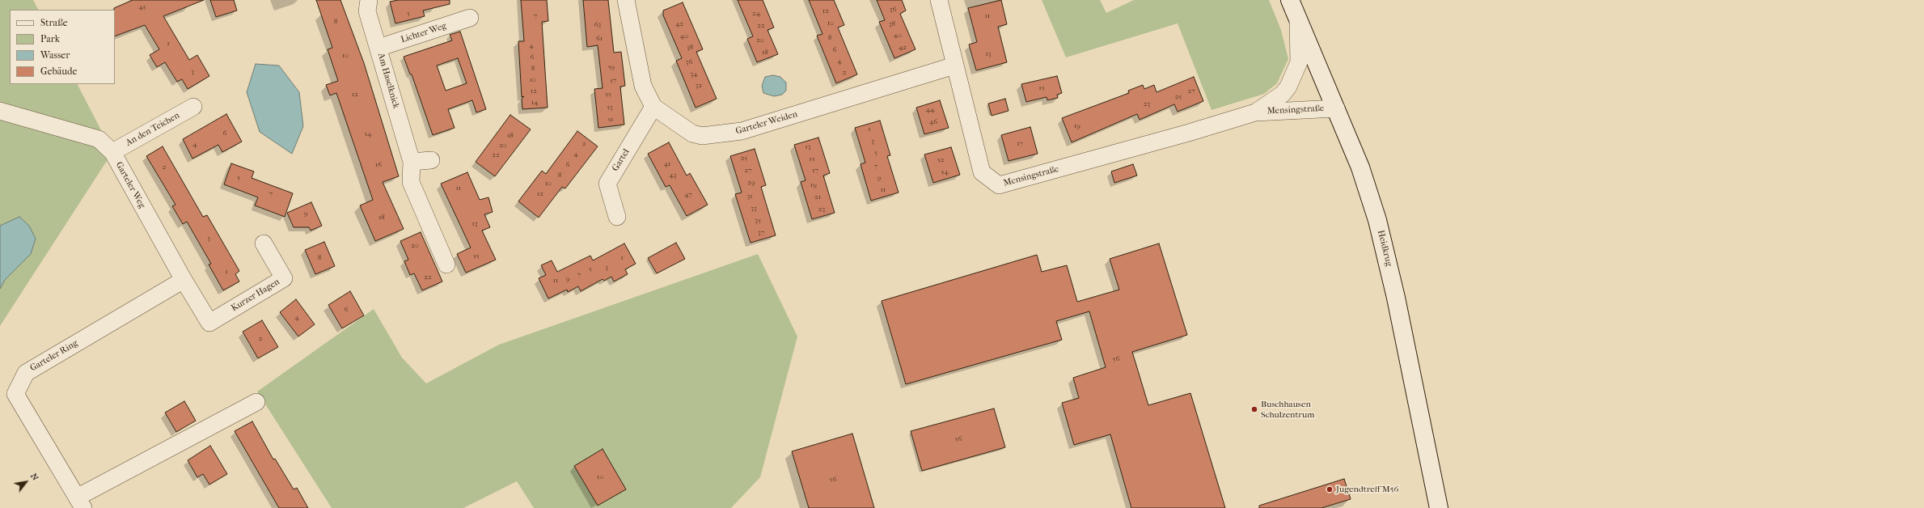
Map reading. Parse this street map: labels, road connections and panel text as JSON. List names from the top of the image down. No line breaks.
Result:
{"streets":{"main road":["Heidkrug"],"street":["Lichter Weg","Am Haselknick","Mensingstraße","Garteler Weiden","An den Teichen","Gartel","Garteler Weg","Kurzer Hagen","Garteler Ring"]},"crossings":[["Lichter Weg","Am Haselknick"],["Mensingstraße","Garteler Weiden"],["Mensingstraße","Heidkrug"],["Garteler Weiden","Gartel"],["An den Teichen","Garteler Weg"],["Garteler Weg","Kurzer Hagen"],["Garteler Weg","Garteler Ring"]],"places":["Buschhausen Schulzentrum","Jugendtreff M56"],"house_numbers":["45","36","12","5","24","7","11","8","10","42","38","63","22","40","40","8","61","20","1","4","38","42","6","18","13","10","6","4","36","59","8","3","2","34","10","57","32","15","12","27","12","55","25","14","23","53","44","51","46","19","1","6","14","18","3","2","17","4","20","13","5","4","22","25","15","52","41","16","6","7","2","27","17","54","8","43","5","9","29","10","19","11","11","7","12","47","31","21","33","23","9","18","35","13","37","3","20","15","8","1","3","5","1","7","22","9","11","6","4","2","56","56","50","56"],"legend":["Straße","Park","Wasser","Gebäude"],"north":"top right"}
